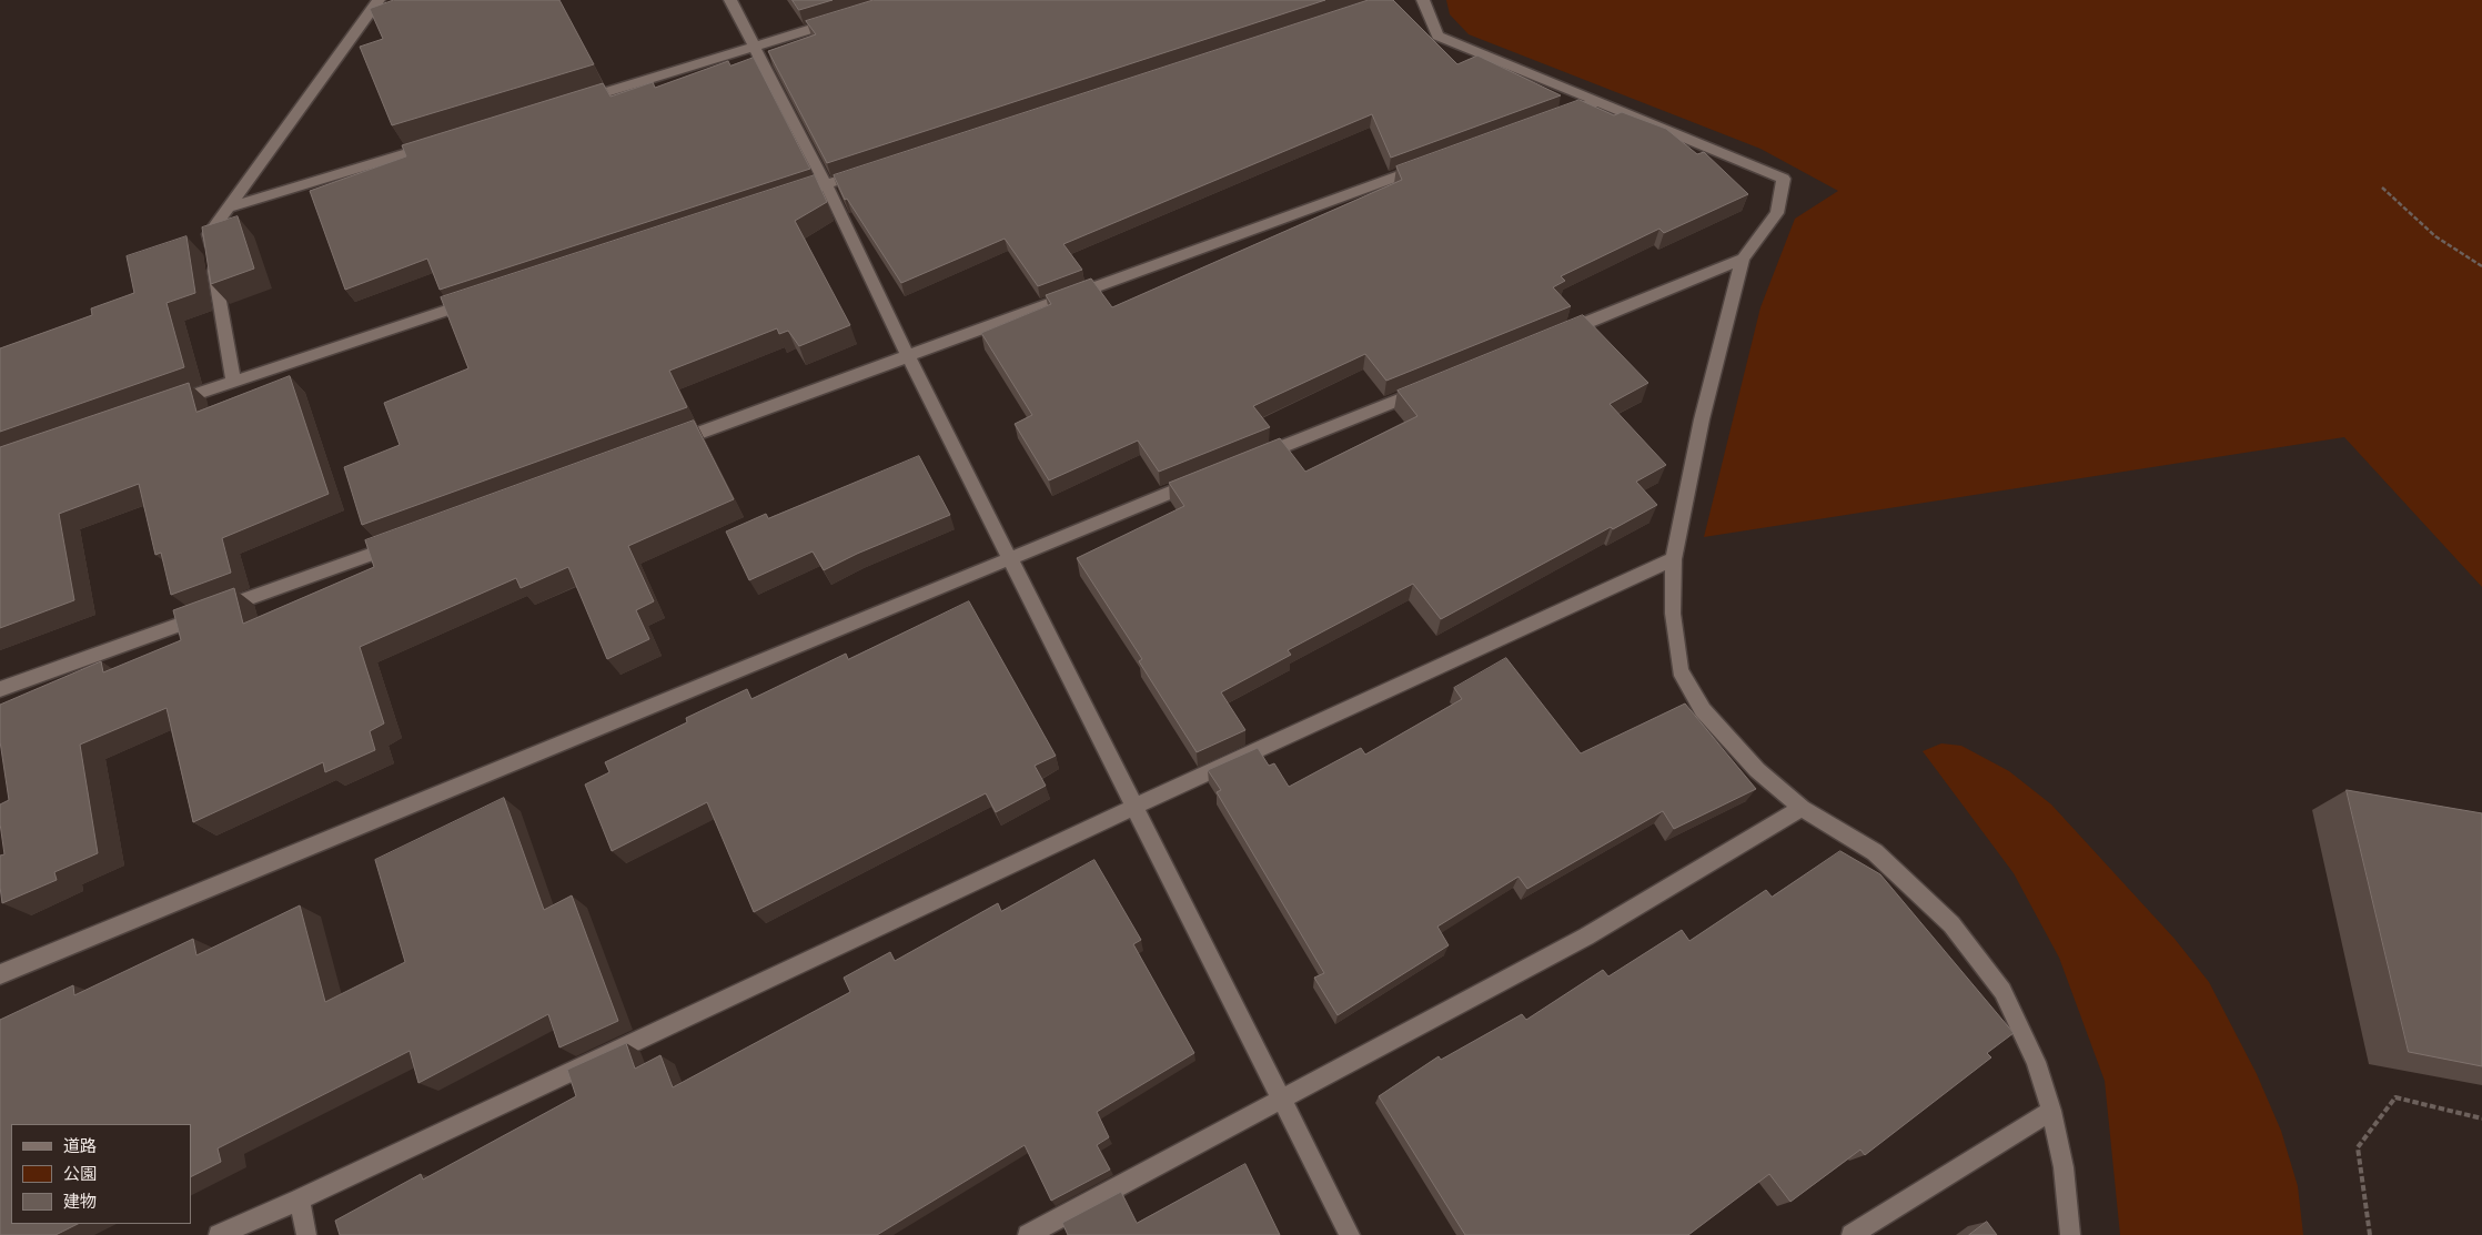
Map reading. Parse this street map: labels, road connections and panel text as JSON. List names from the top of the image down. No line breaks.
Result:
{"legend":["道路","公園","建物"]}
